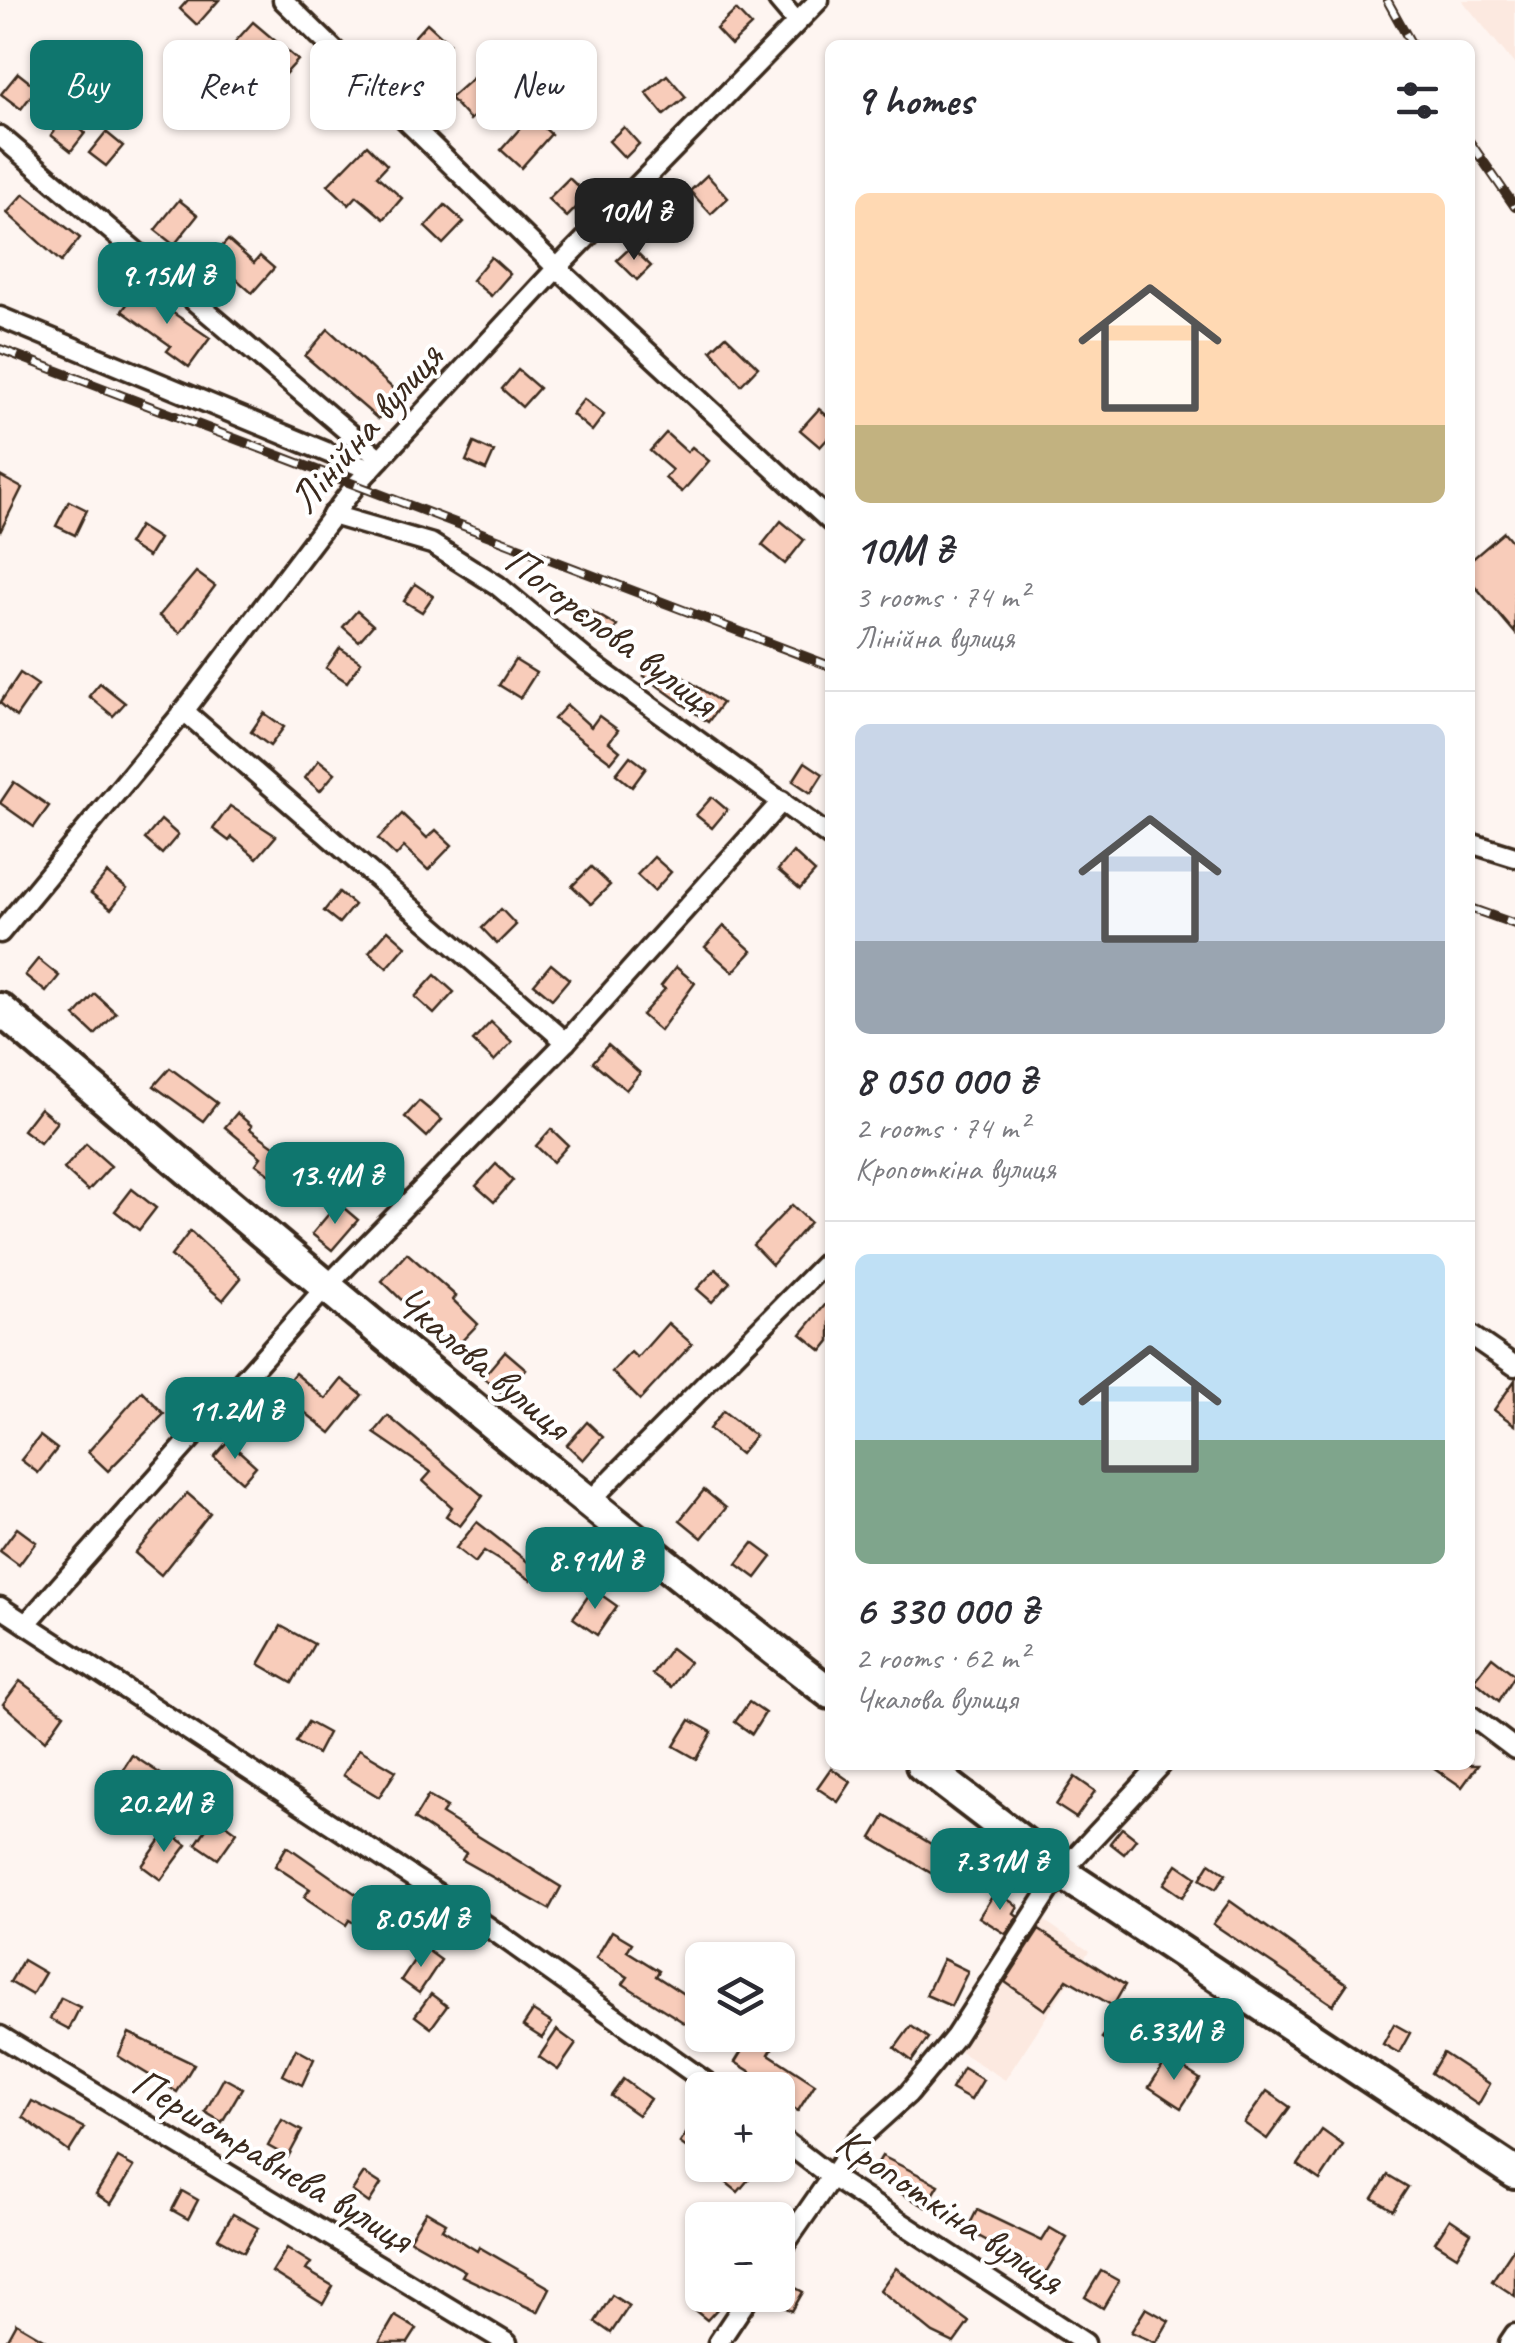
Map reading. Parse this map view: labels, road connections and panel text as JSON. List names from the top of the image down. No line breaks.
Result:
{"streets":{"main road":["Чкалова вулиця"],"street":["Лінійна вулиця","Погорєлова вулиця","Першотравнева вулиця","Кропоткіна вулиця"]},"crossings":[["Лінійна вулиця","Погорєлова вулиця"]],"page":{"chip":["Buy","Rent","Filters","New"],"heading":"9 homes","list":[{"name":"10M ₴","note":"3 rooms · 74 m² · Лінійна вулиця"},{"name":"8 050 000 ₴","note":"2 rooms · 74 m² · Кропоткіна вулиця"},{"name":"6 330 000 ₴","note":"2 rooms · 62 m² · Чкалова вулиця"}],"price":["10M ₴","9.15M ₴","13.4M ₴","11.2M ₴","8.91M ₴","20.2M ₴","7.31M ₴","8.05M ₴","6.33M ₴"],"map_buttons":["+","−"]}}
